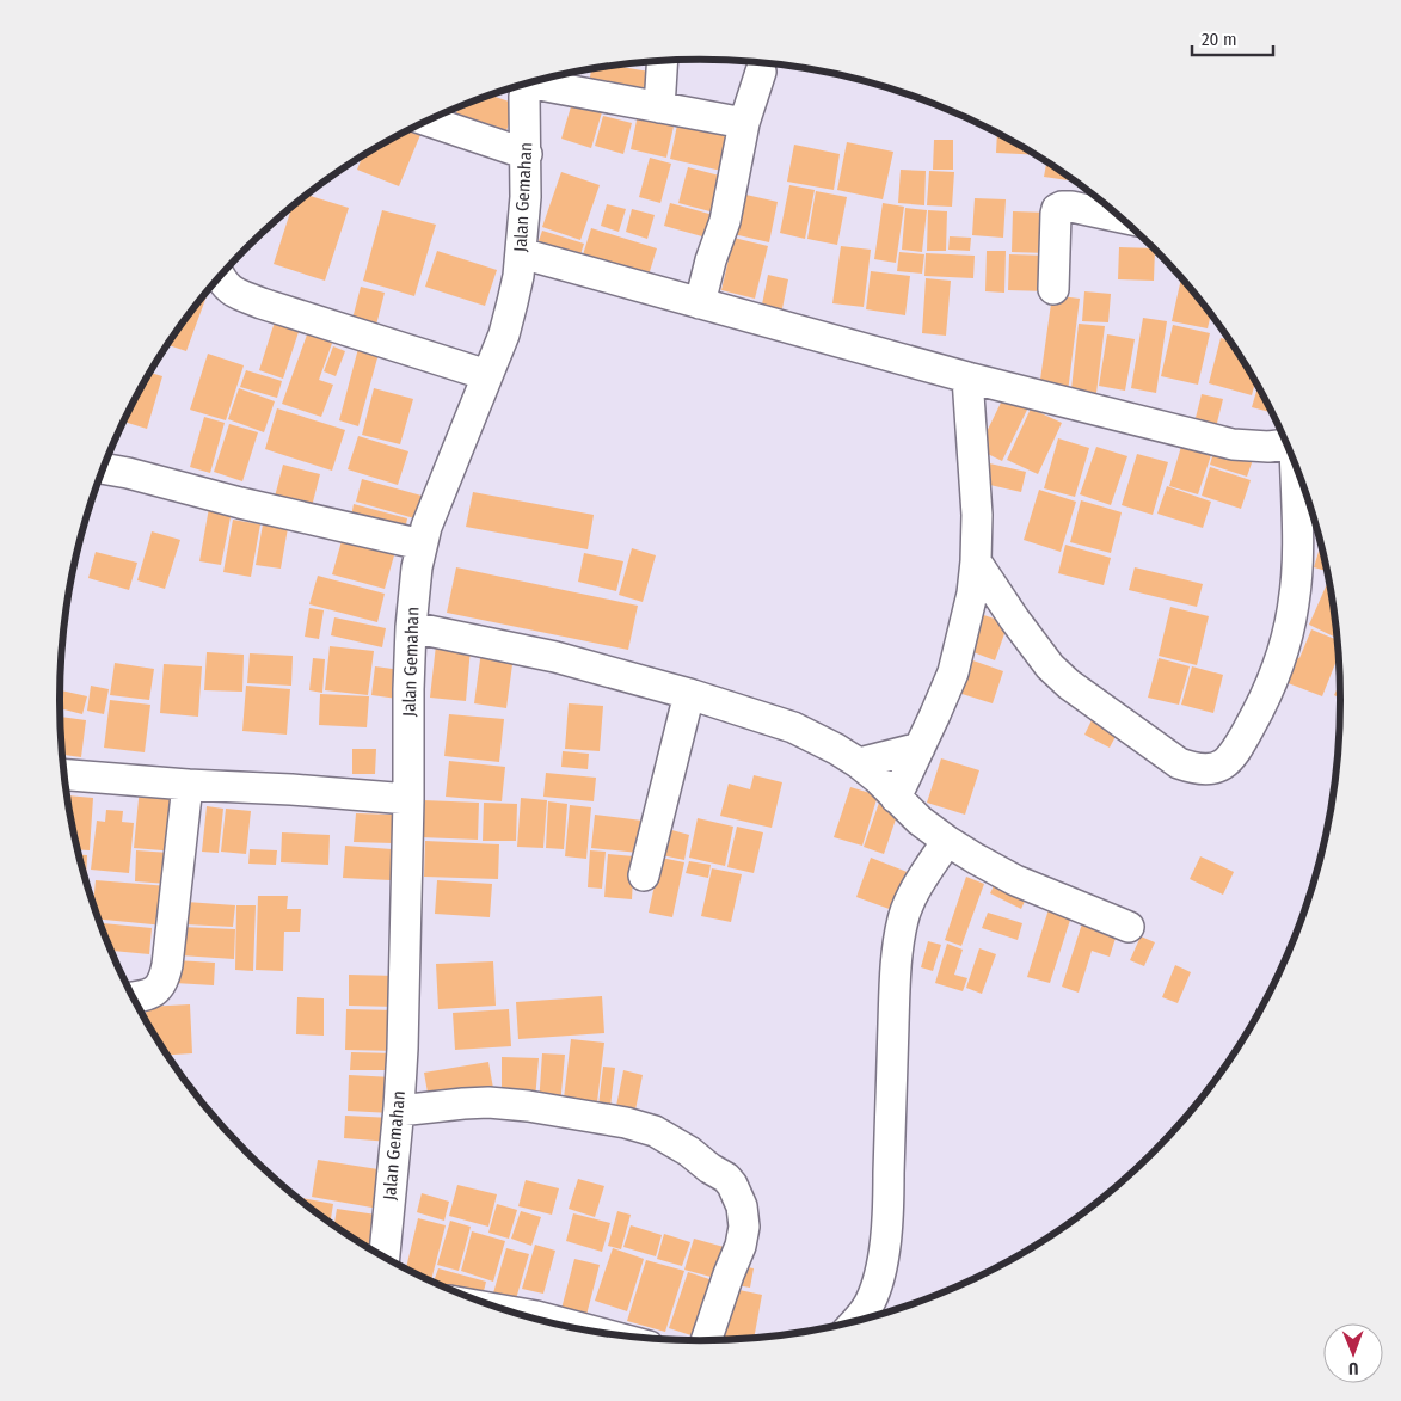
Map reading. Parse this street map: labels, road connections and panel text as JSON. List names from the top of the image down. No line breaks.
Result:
{"streets":{"street":["Jalan Gemahan"]},"scale_bar":"20 m","north":"bottom"}
